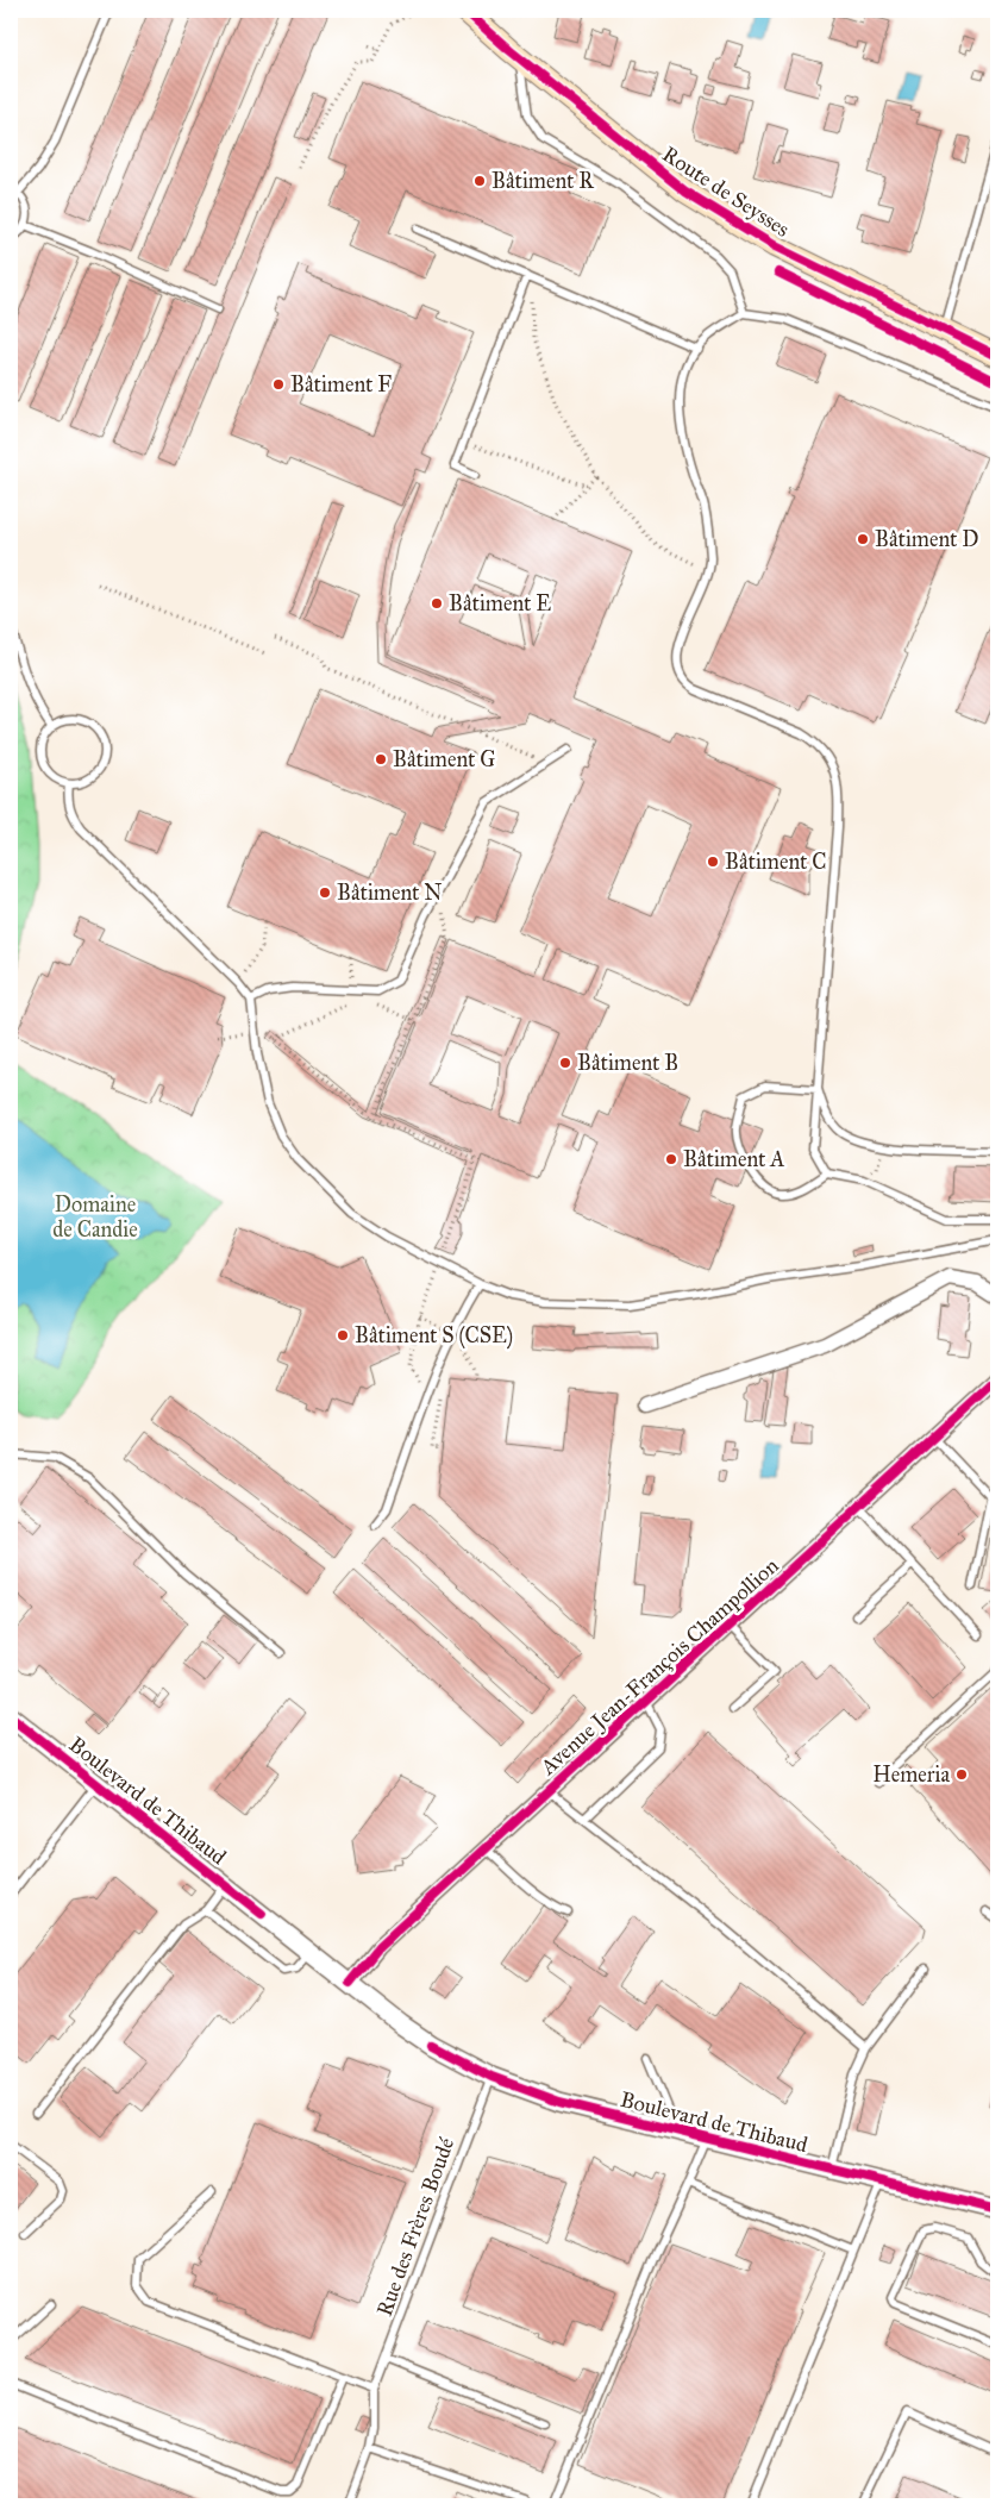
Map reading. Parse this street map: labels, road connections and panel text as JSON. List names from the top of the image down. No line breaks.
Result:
{"streets":{"main road":["Route de Seysses"],"street":["Avenue Jean-François Champollion","Boulevard de Thibaud"],"lane":["Rue des Frères Boudé"]},"crossings":[["Avenue Jean-François Champollion","Boulevard de Thibaud"],["Boulevard de Thibaud","Rue des Frères Boudé"]],"parks":["Domaine de Candie"],"places":["Bâtiment R","Bâtiment F","Bâtiment D","Bâtiment E","Bâtiment G","Bâtiment C","Bâtiment N","Bâtiment B","Bâtiment A","Bâtiment S (CSE)","Hemeria"]}
